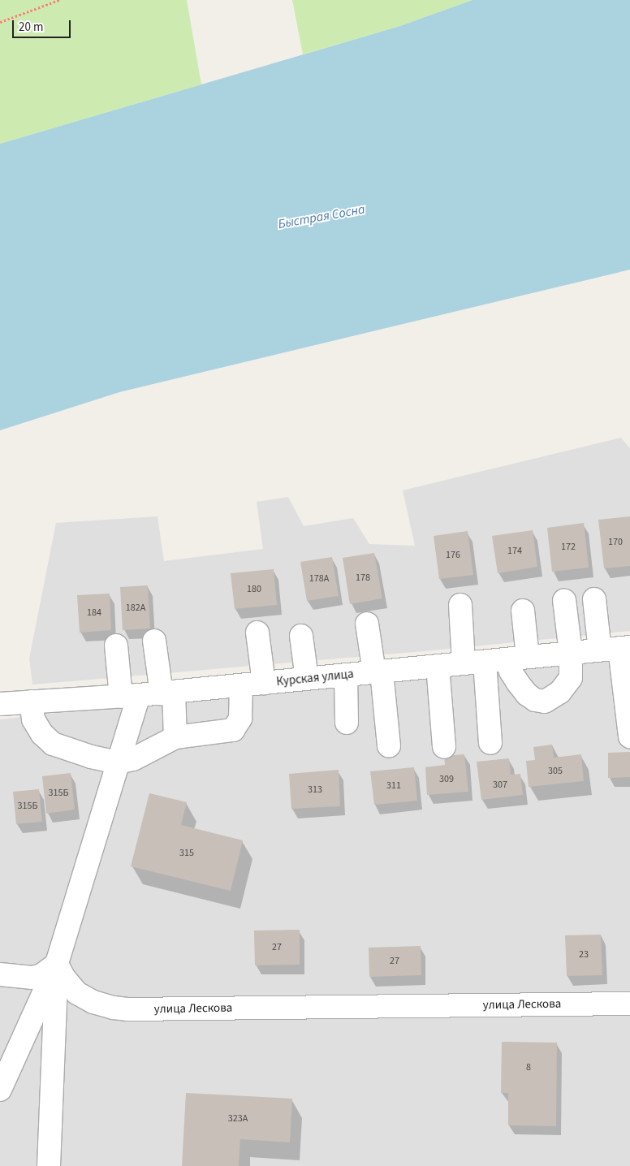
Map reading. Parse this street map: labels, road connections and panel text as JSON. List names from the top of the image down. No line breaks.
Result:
{"streets":{"street":["Курская улица","улица Лескова"]},"water":["Быстрая Сосна"],"house_numbers":["170","172","174","176","178","178А","180","182А","184","305","309","307","311","313","315Б","315Б","315","27","23","27","8","323А"],"scale_bar":"20 m"}
